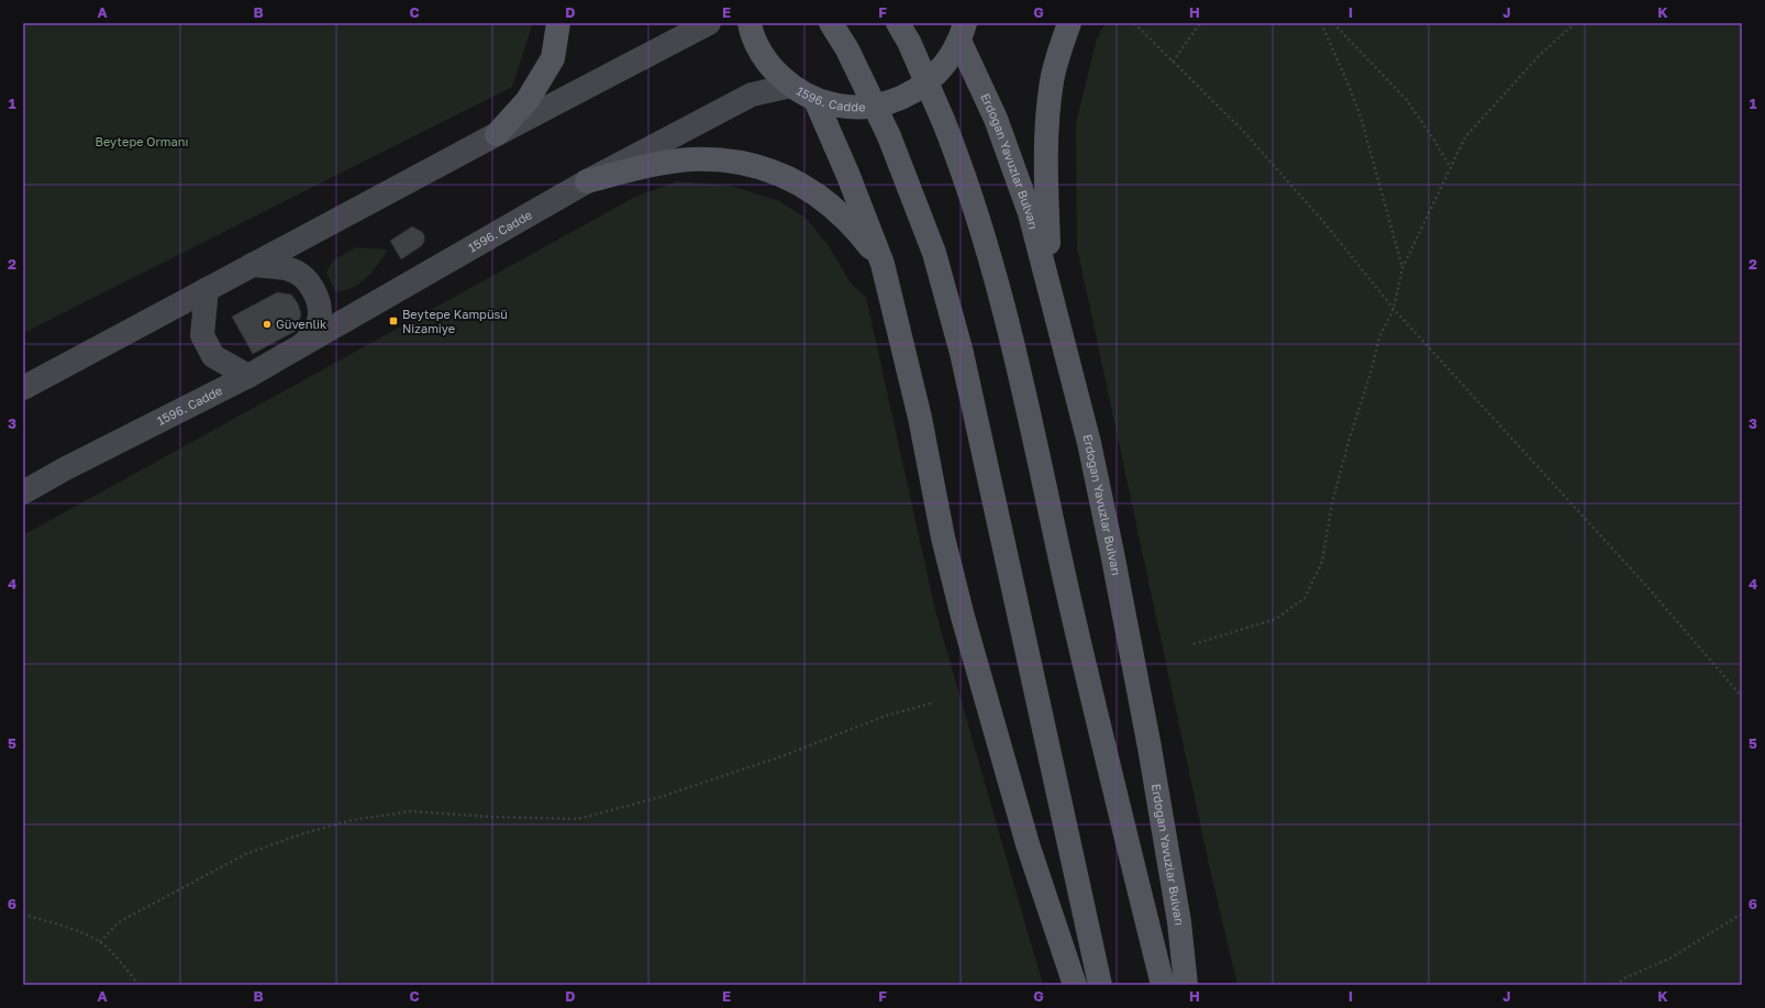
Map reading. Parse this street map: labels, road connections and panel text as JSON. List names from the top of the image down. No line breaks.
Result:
{"streets":{"main road":["1596. Cadde","Erdoğan Yavuzlar Bulvarı"]},"crossings":[["1596. Cadde","Erdoğan Yavuzlar Bulvarı"]],"parks":["Beytepe Ormanı"],"places":{"transit":["Beytepe Kampüsü Nizamiye"],"other":["Güvenlik"]},"grid":{"columns":["A","B","C","D","E","F","G","H","I","J","K"],"rows":["1","2","3","4","5","6"]}}
